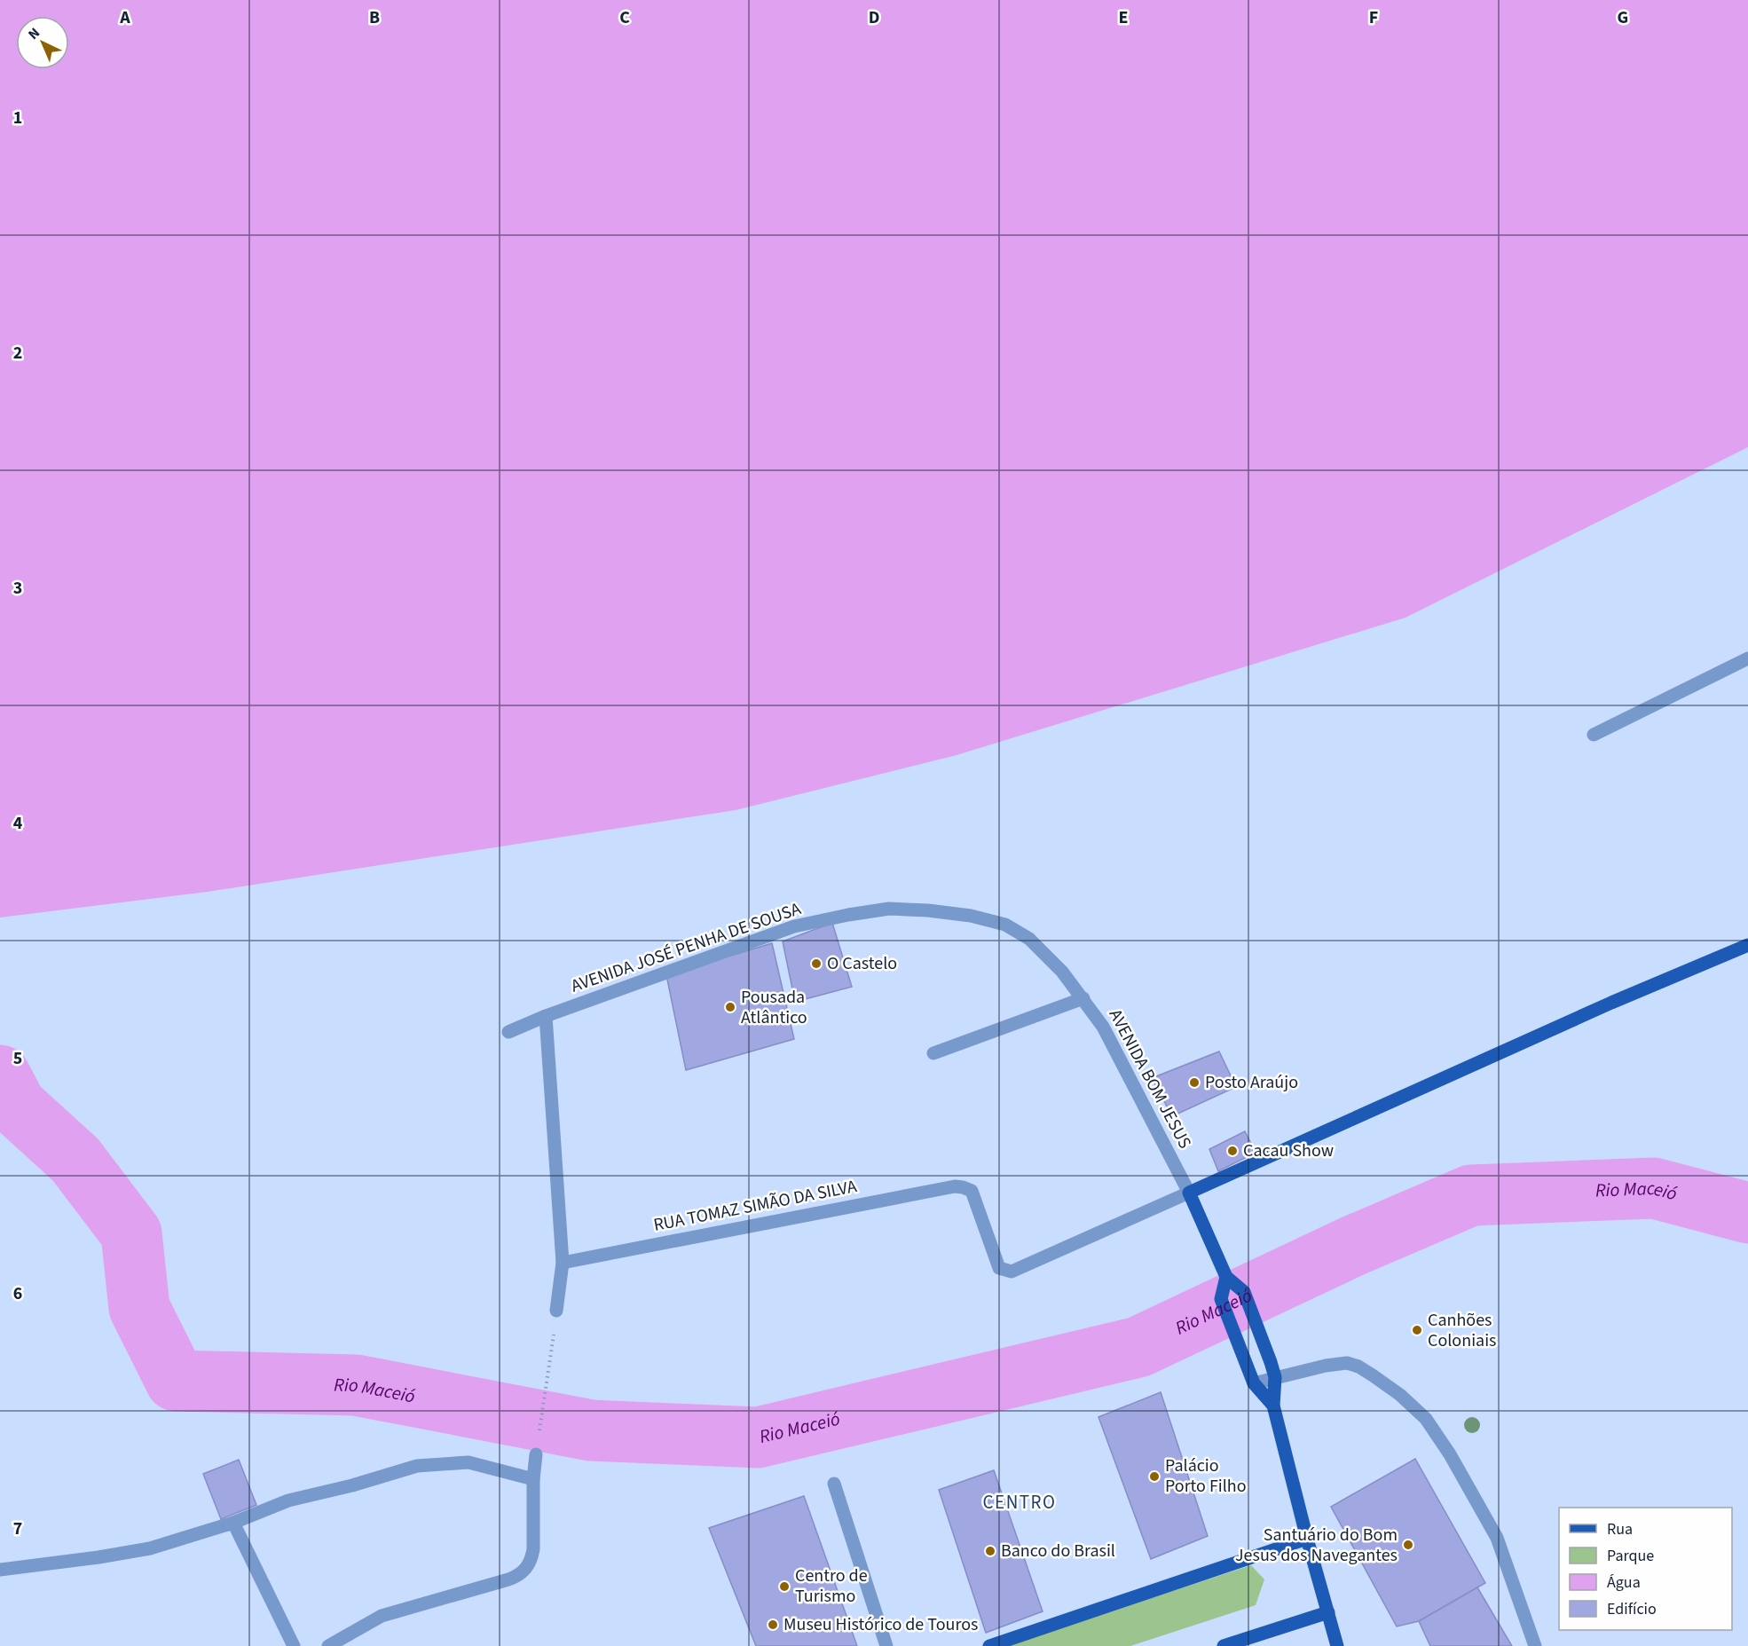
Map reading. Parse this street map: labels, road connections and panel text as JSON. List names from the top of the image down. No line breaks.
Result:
{"streets":{"main road":["AVENIDA BOM JESUS"],"street":["AVENIDA JOSÉ PENHA DE SOUSA","RUA TOMAZ SIMÃO DA SILVA"]},"crossings":[["AVENIDA JOSÉ PENHA DE SOUSA","AVENIDA BOM JESUS"],["AVENIDA BOM JESUS","RUA TOMAZ SIMÃO DA SILVA"]],"districts":["CENTRO"],"water":["Rio Maceió"],"places":["O Castelo","Pousada Atlântico","Posto Araújo","Cacau Show","Canhões Coloniais","Palácio Porto Filho","Santuário do Bom Jesus dos Navegantes","Banco do Brasil","Centro de Turismo","Museu Histórico de Touros"],"legend":["Rua","Parque","Água","Edifício"],"north":"top left","grid":{"columns":["A","B","C","D","E","F","G"],"rows":["1","2","3","4","5","6","7"]}}
